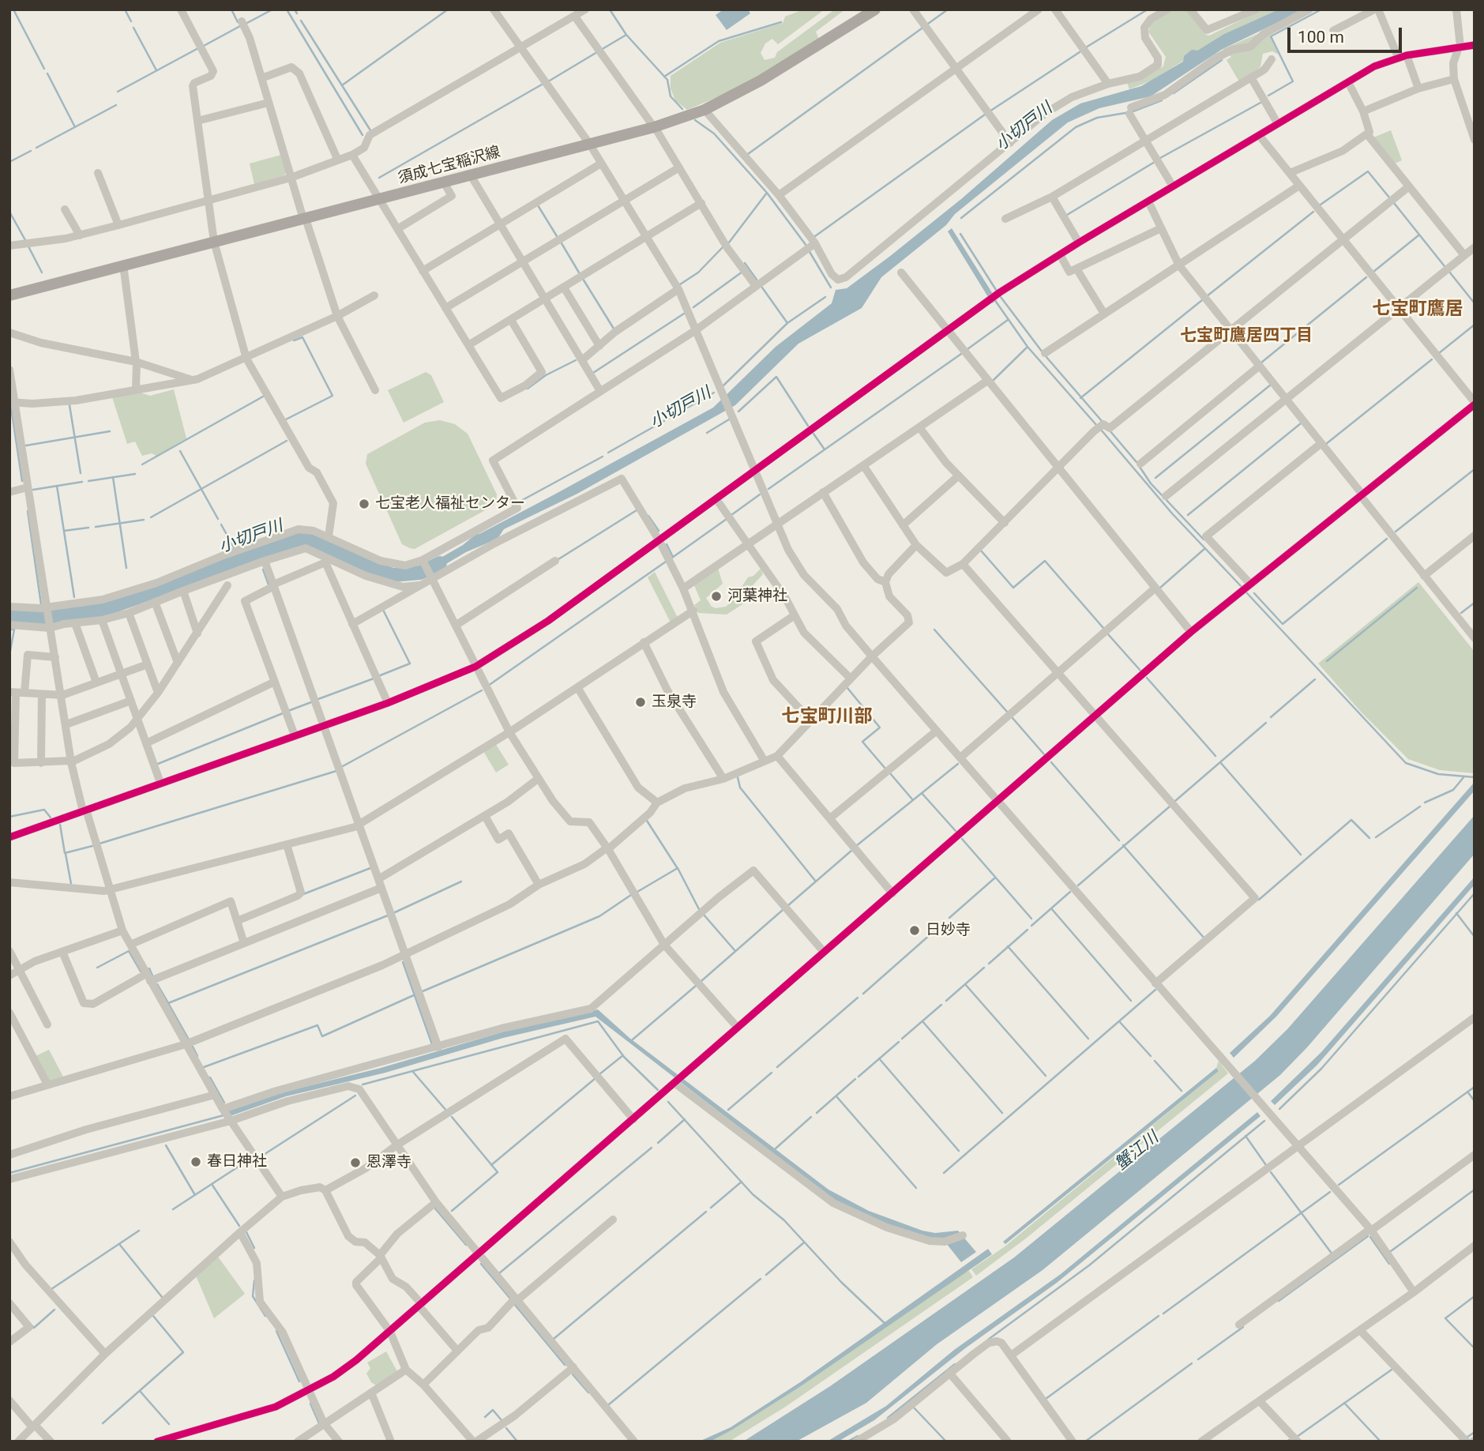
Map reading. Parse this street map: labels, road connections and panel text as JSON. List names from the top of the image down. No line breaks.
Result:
{"streets":{"main road":["須成七宝稲沢線"]},"districts":["七宝町鷹居","七宝町鷹居四丁目","七宝町川部"],"water":["小切戸川","蟹江川"],"places":["七宝老人福祉センター","河葉神社","玉泉寺","日妙寺","春日神社","恩澤寺"],"scale_bar":"100 m"}
